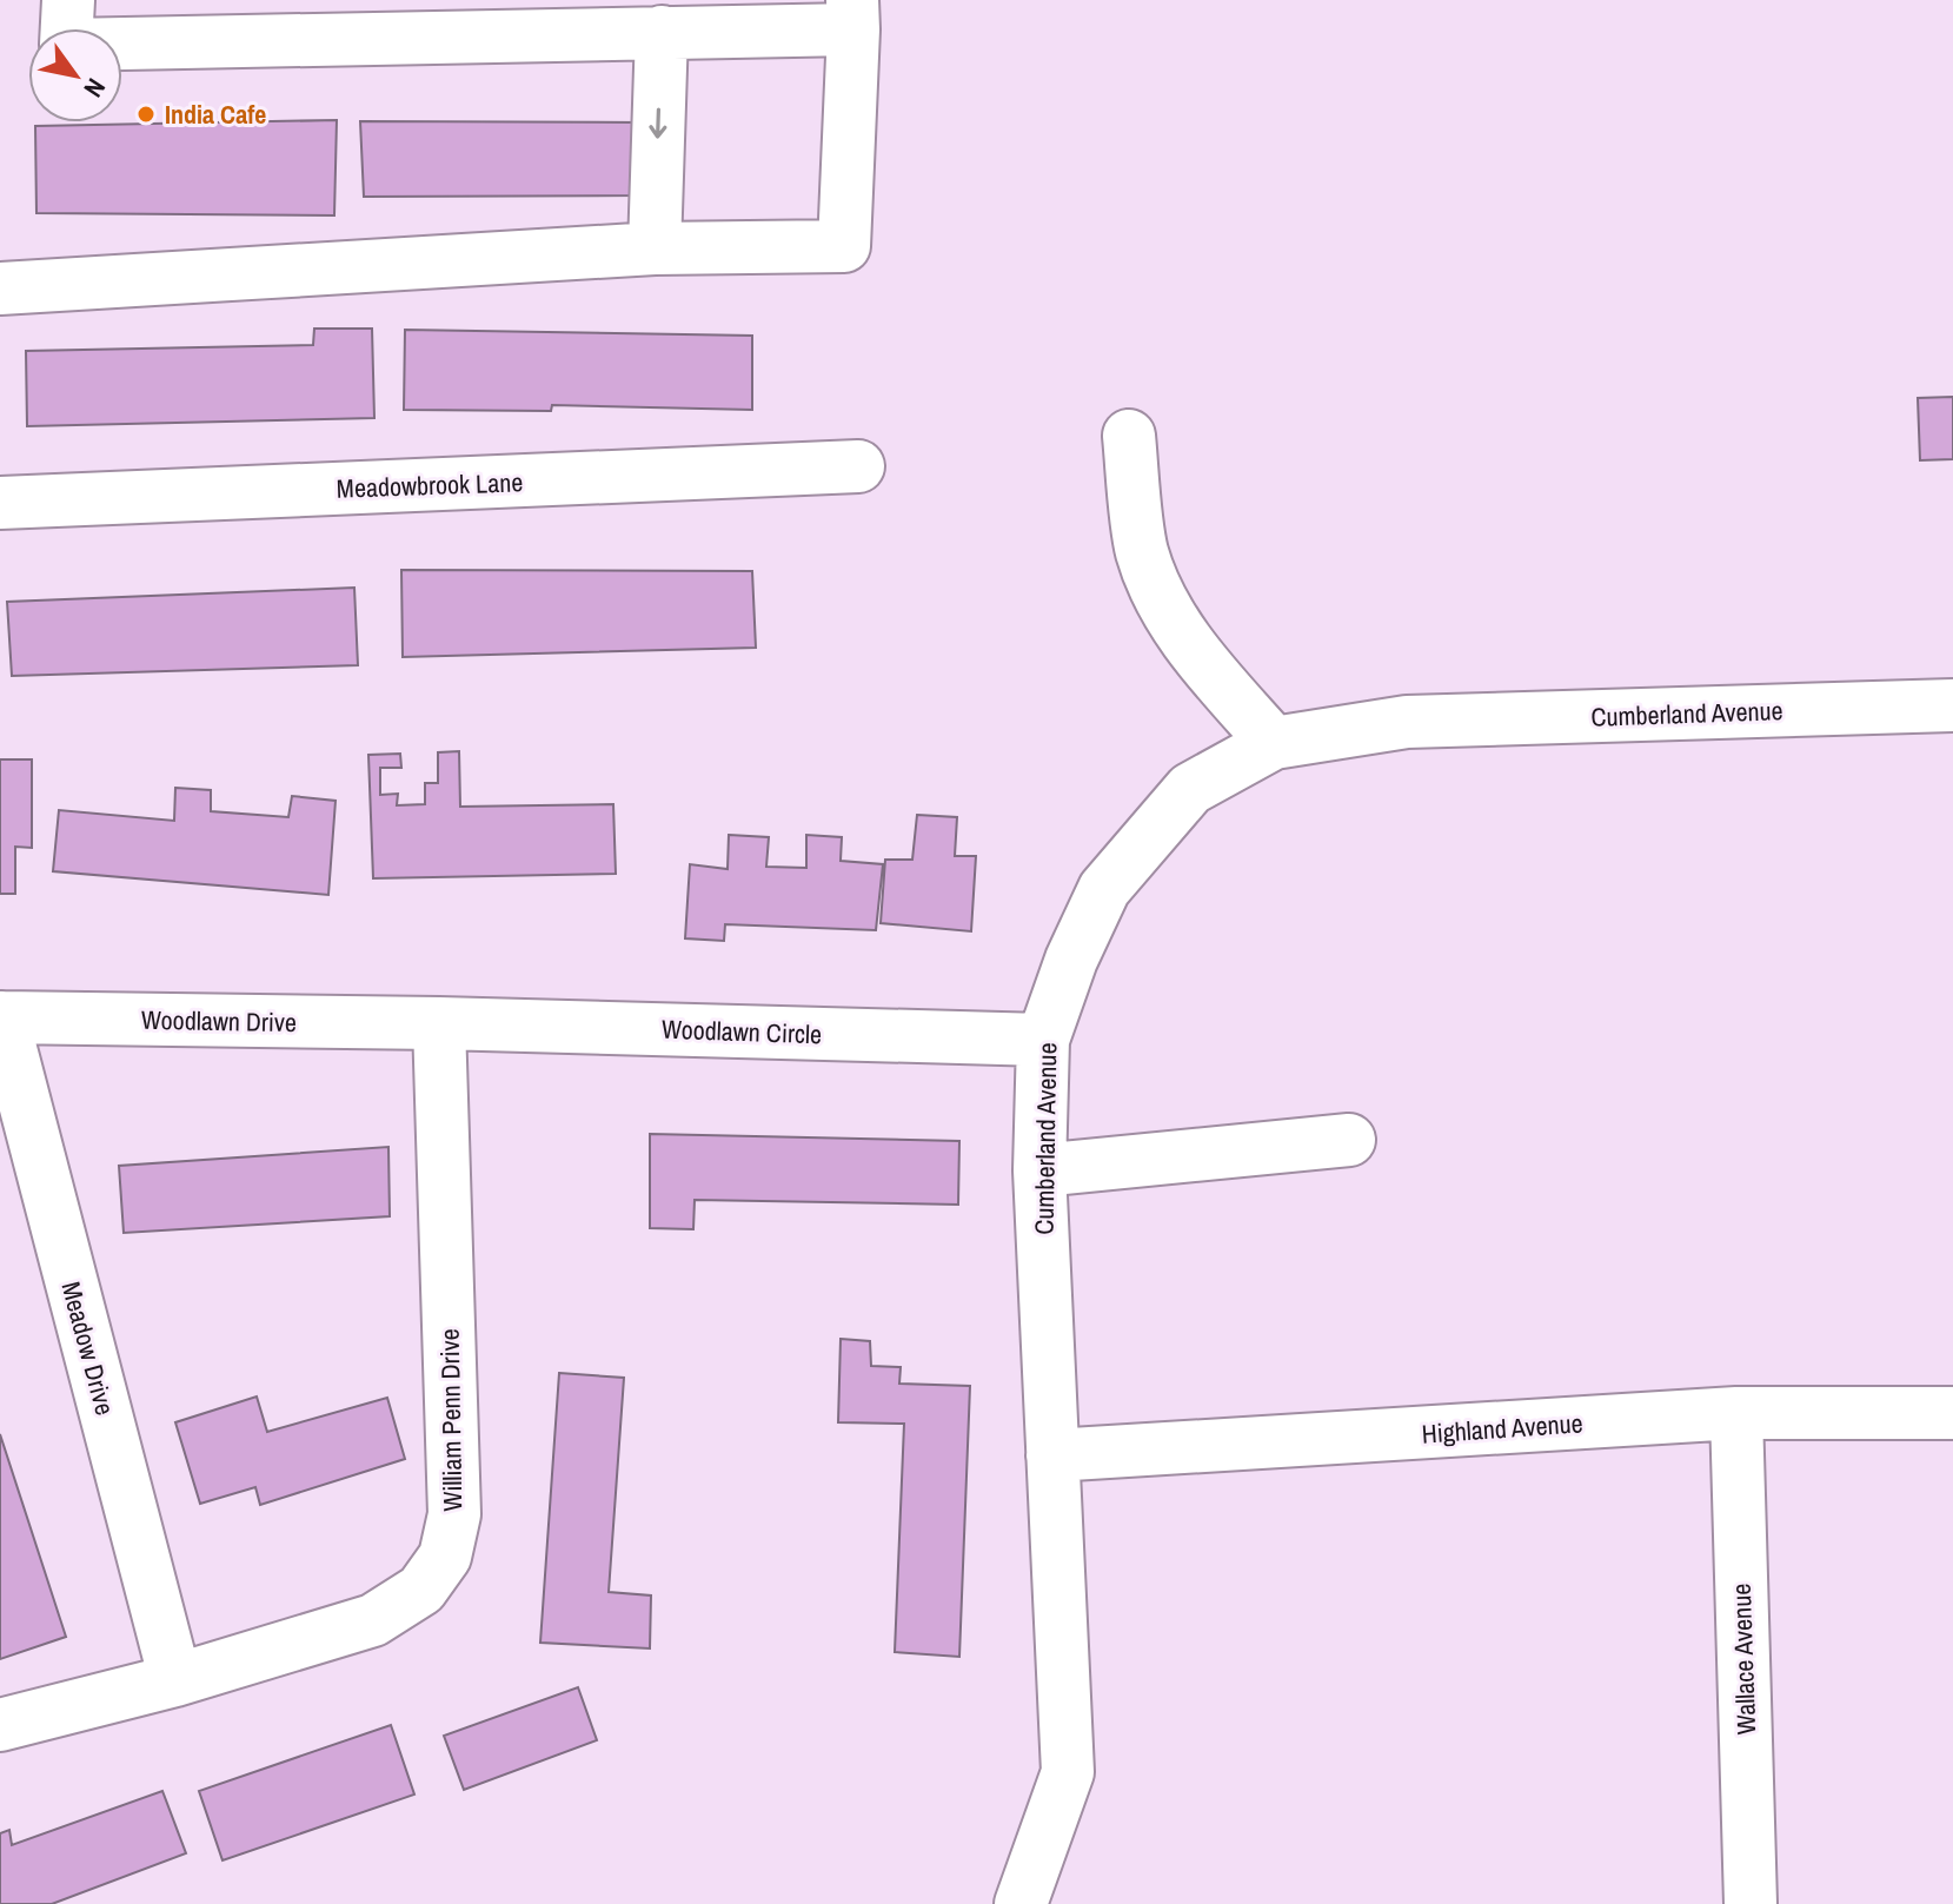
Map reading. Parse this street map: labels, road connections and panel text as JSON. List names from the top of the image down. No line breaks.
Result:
{"streets":{"street":["Meadowbrook Lane","Cumberland Avenue","Woodlawn Drive","Woodlawn Circle","Meadow Drive","William Penn Drive","Highland Avenue","Wallace Avenue"]},"crossings":[["Cumberland Avenue","Woodlawn Circle"],["Cumberland Avenue","Highland Avenue"],["Woodlawn Drive","Woodlawn Circle"],["Woodlawn Drive","Meadow Drive"],["Woodlawn Drive","William Penn Drive"],["Woodlawn Circle","William Penn Drive"],["Meadow Drive","William Penn Drive"],["Highland Avenue","Wallace Avenue"]],"places":["India Cafe"],"north":"bottom right"}
